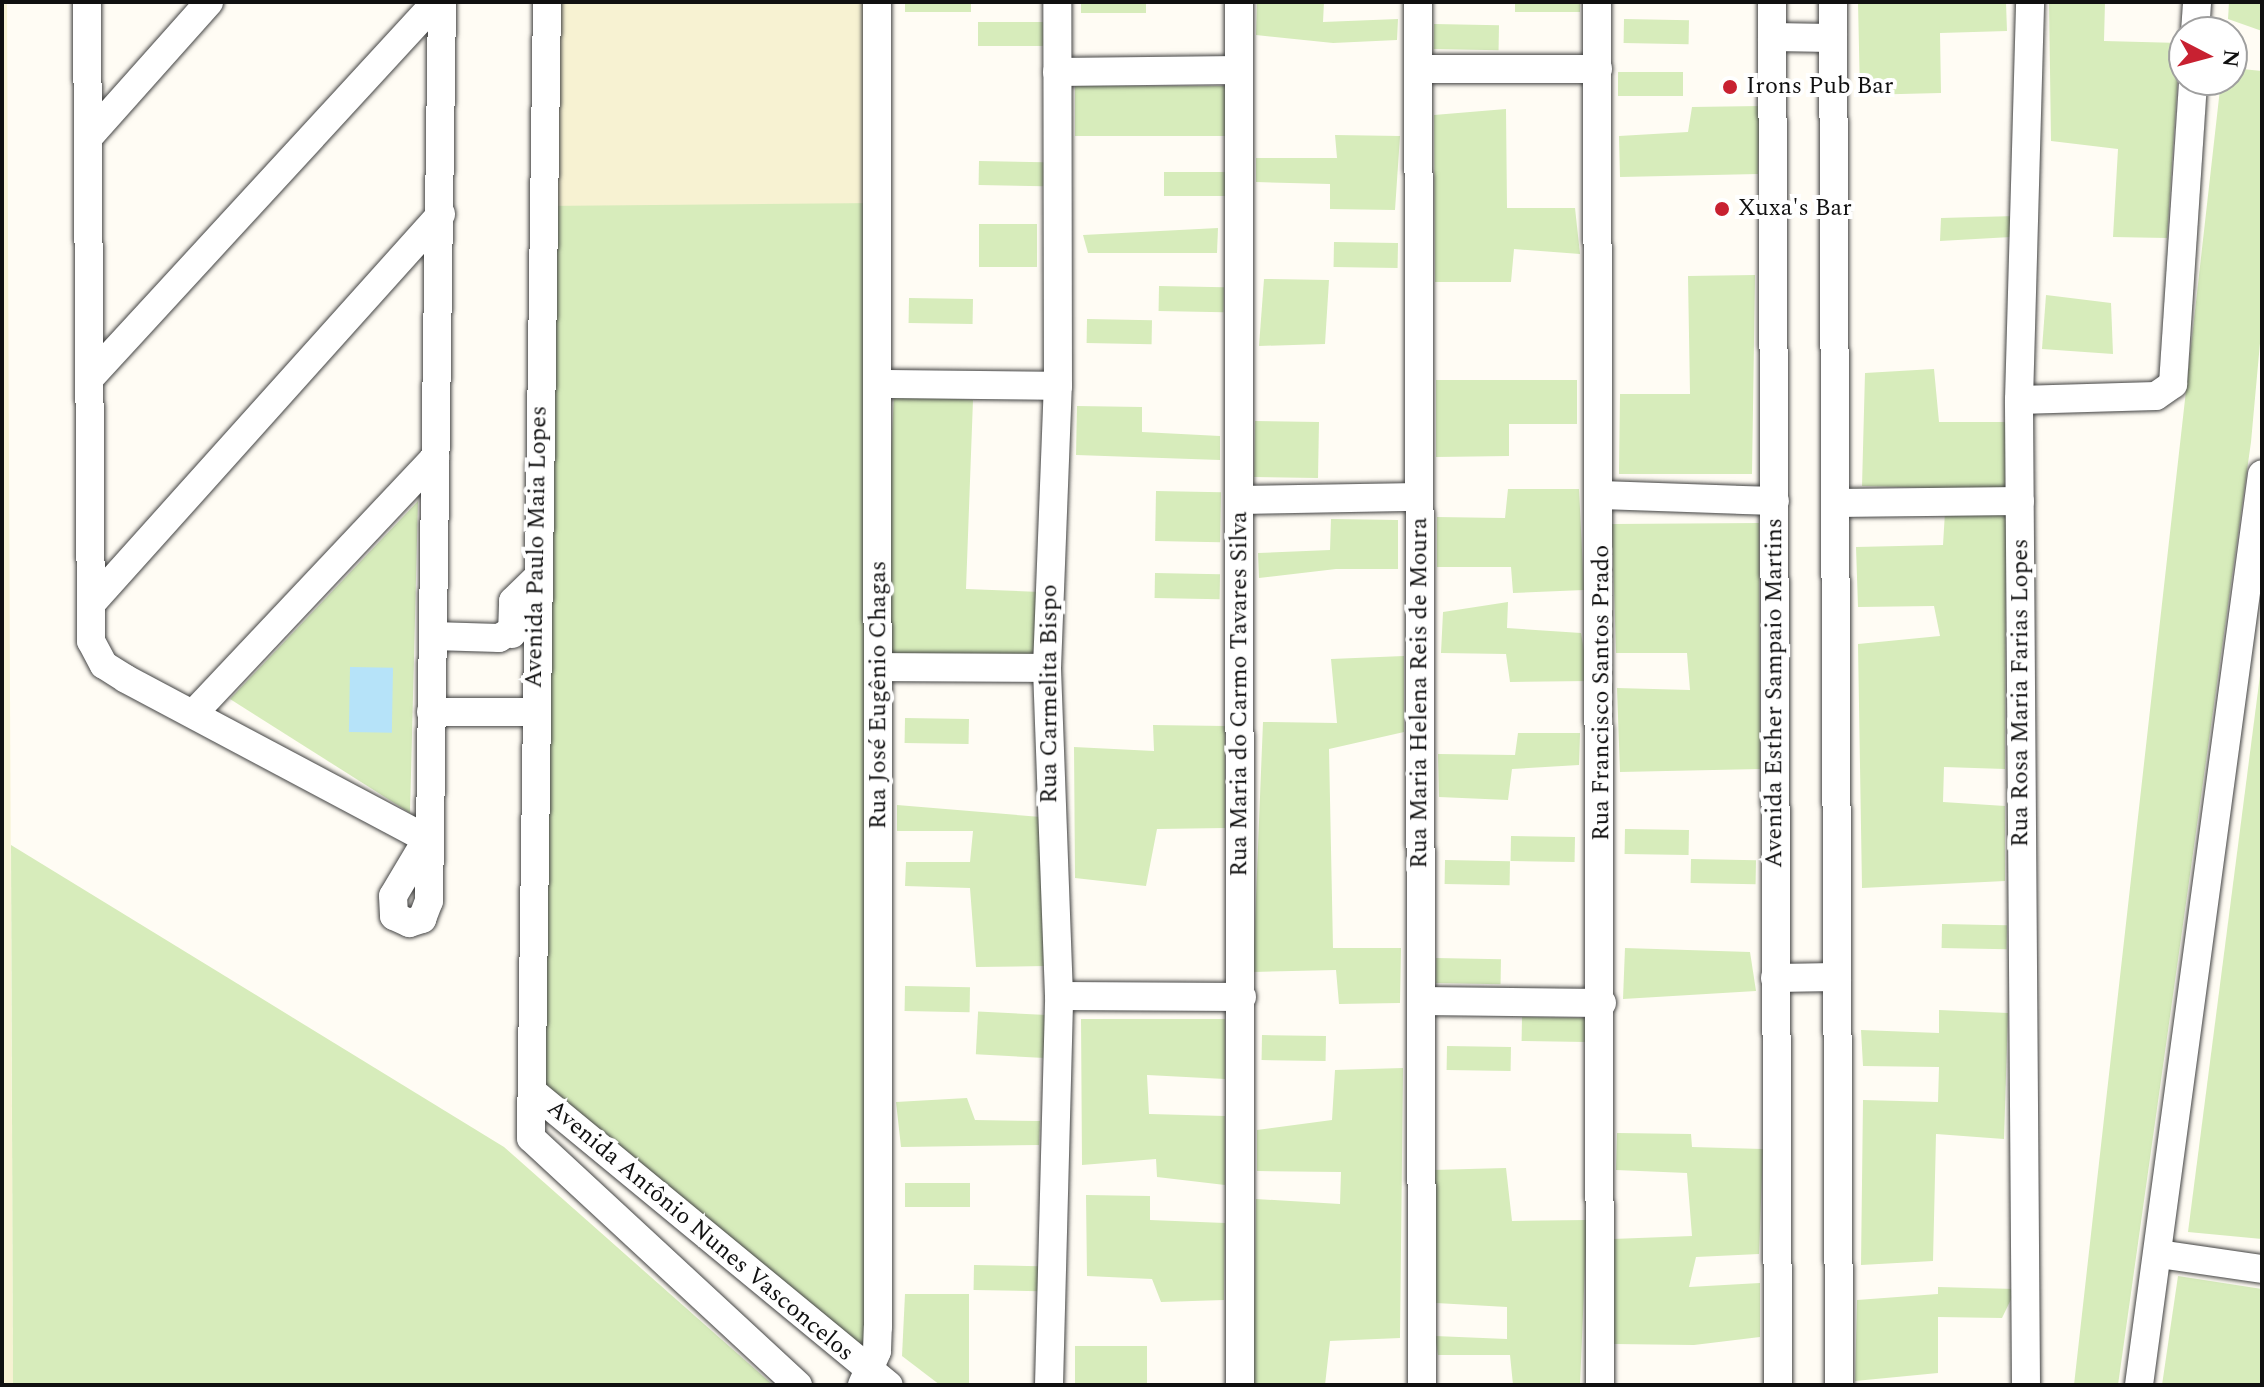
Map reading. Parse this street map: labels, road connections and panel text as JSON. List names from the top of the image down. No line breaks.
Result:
{"streets":{"street":["Avenida Paulo Maia Lopes","Rua Maria Helena Reis de Moura","Rua Francisco Santos Prado","Avenida Esther Sampaio Martins","Rua Rosa Maria Farias Lopes","Rua Carmelita Bispo","Rua Maria do Carmo Tavares Silva","Rua José Eugênio Chagas","Avenida Antônio Nunes Vasconcelos"]},"crossings":[["Avenida Paulo Maia Lopes","Avenida Antônio Nunes Vasconcelos"],["Rua José Eugênio Chagas","Avenida Antônio Nunes Vasconcelos"]],"places":["Irons Pub Bar","Xuxa's Bar"],"north":"right"}
